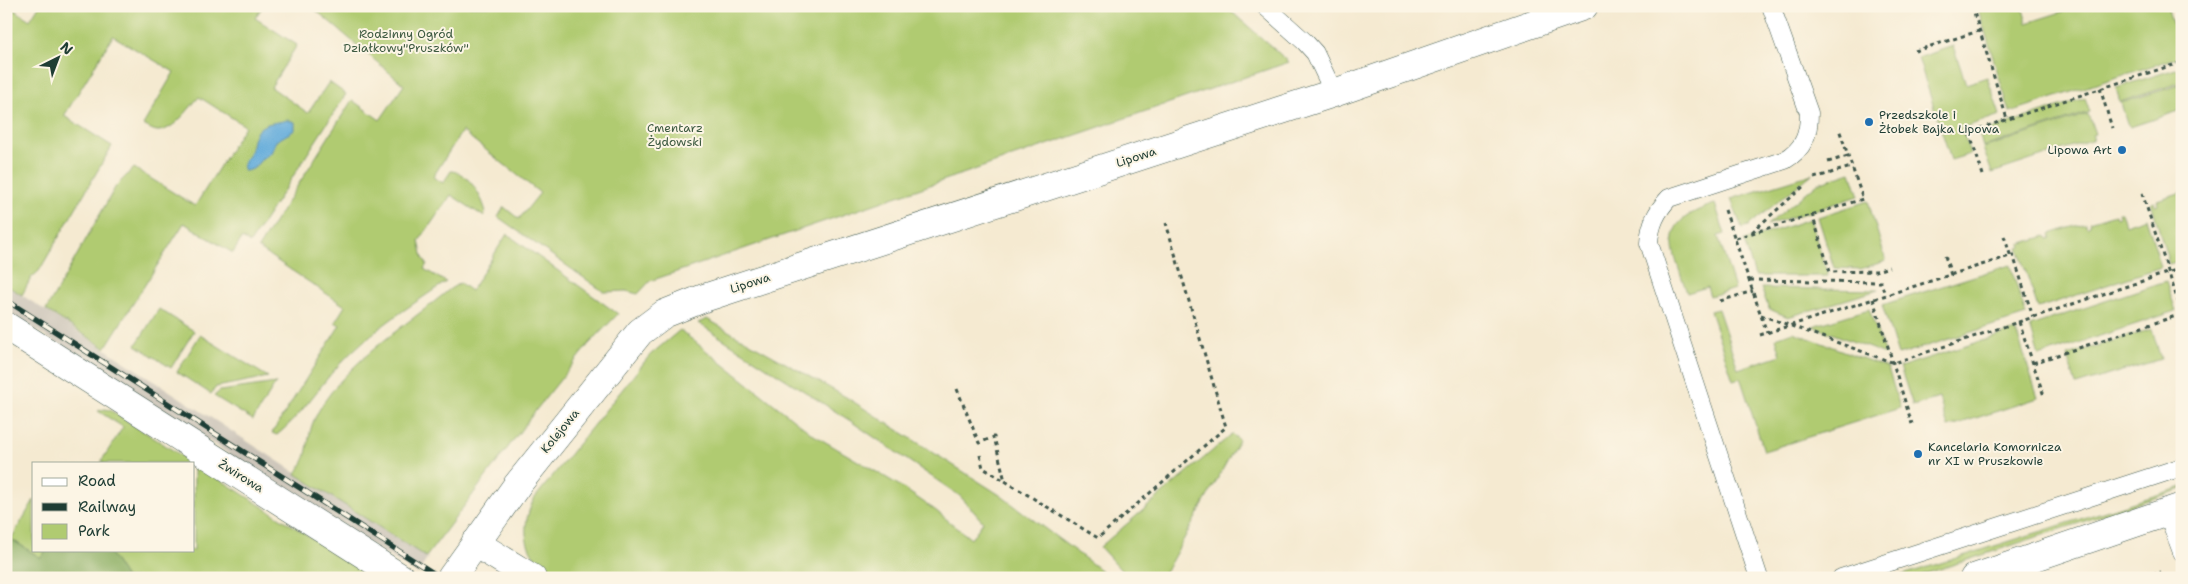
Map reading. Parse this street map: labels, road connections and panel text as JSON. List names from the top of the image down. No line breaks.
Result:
{"streets":{"street":["Lipowa","Kolejowa","Żwirowa"]},"crossings":[["Lipowa","Kolejowa"]],"parks":["Rodzinny Ogród Działkowy\"Pruszków\"","Cmentarz Żydowski"],"places":["Przedszkole i Żłobek Bajka Lipowa","Lipowa Art","Kancelaria Komornicza nr XI w Pruszkowie"],"legend":["Road","Railway","Park"],"north":"top right"}
